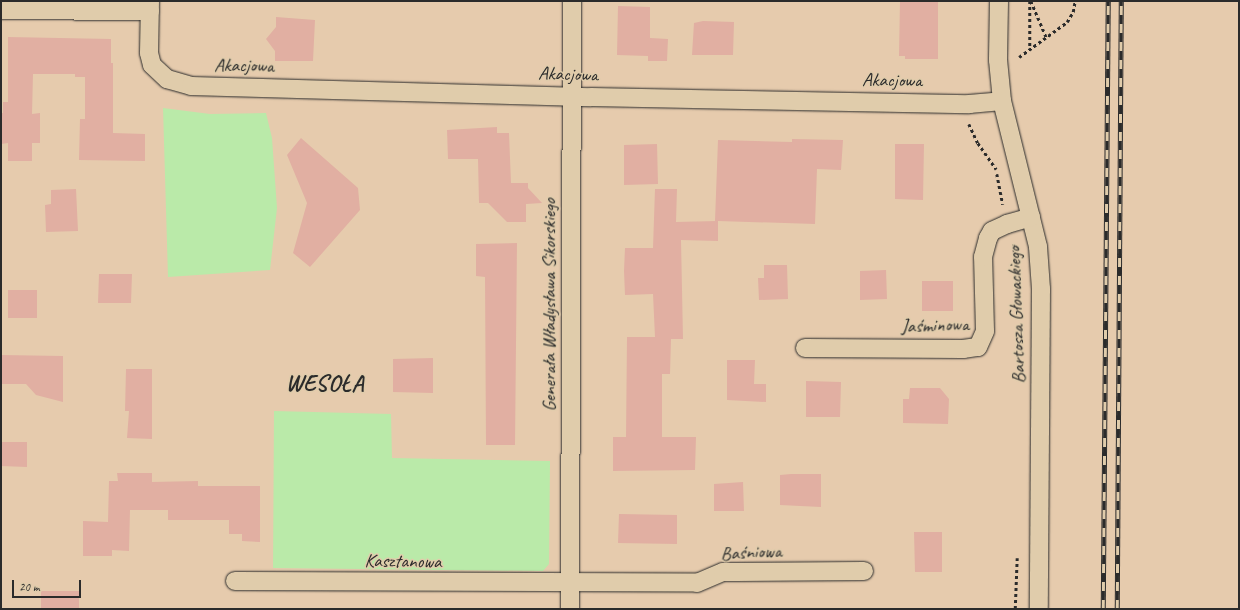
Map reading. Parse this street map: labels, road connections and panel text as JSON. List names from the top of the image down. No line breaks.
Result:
{"streets":{"street":["Akacjowa","Generała Władysława Sikorskiego","Bartosza Głowackiego","Jaśminowa","Baśniowa","Kasztanowa"]},"crossings":[["Akacjowa","Generała Władysława Sikorskiego"],["Akacjowa","Bartosza Głowackiego"],["Generała Władysława Sikorskiego","Baśniowa"],["Generała Władysława Sikorskiego","Kasztanowa"],["Bartosza Głowackiego","Jaśminowa"],["Baśniowa","Kasztanowa"]],"districts":["WESOŁA"],"scale_bar":"20 m"}
